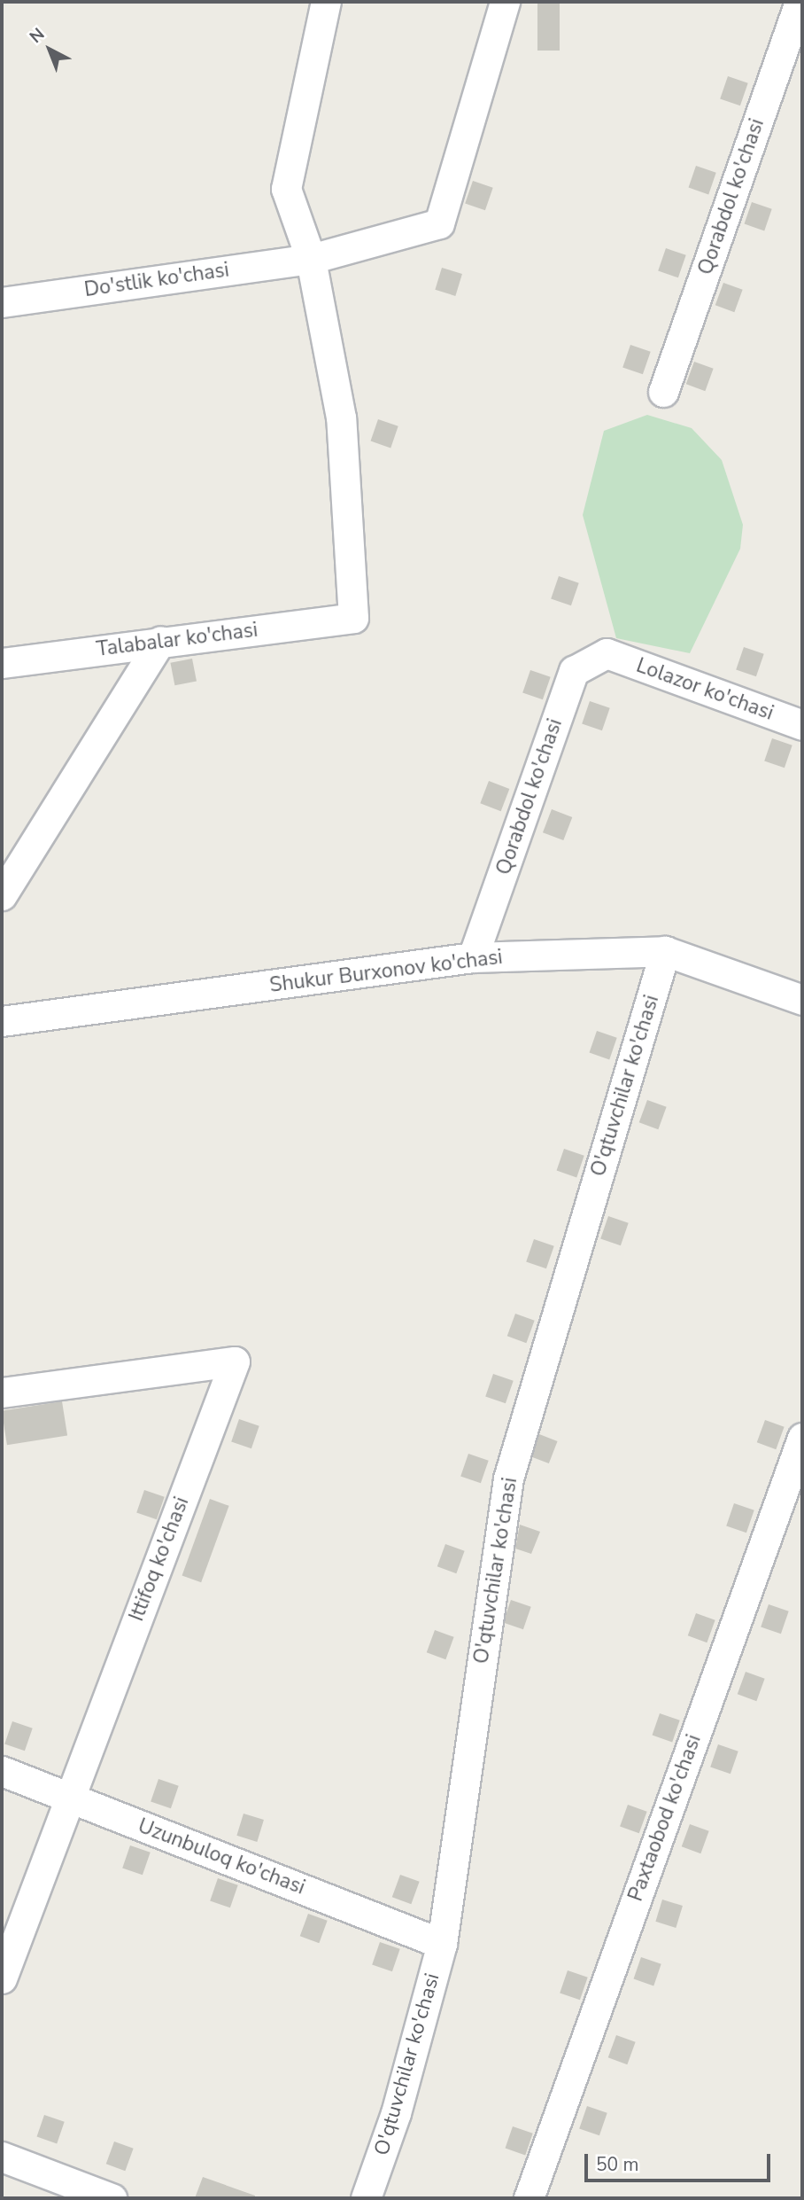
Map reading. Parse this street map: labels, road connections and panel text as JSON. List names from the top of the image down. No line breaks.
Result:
{"streets":{"street":["Qorabdol ko'chasi","Do'stlik ko'chasi","Talabalar ko'chasi","Lolazor ko'chasi","Shukur Burxonov ko'chasi","O'qtuvchilar ko'chasi","Ittifoq ko'chasi","Paxtaobod ko'chasi","Uzunbuloq ko'chasi"]},"crossings":[["Qorabdol ko'chasi","Lolazor ko'chasi"],["Qorabdol ko'chasi","Shukur Burxonov ko'chasi"],["Do'stlik ko'chasi","Talabalar ko'chasi"],["Shukur Burxonov ko'chasi","O'qtuvchilar ko'chasi"],["O'qtuvchilar ko'chasi","Uzunbuloq ko'chasi"],["Ittifoq ko'chasi","Uzunbuloq ko'chasi"]],"scale_bar":"50 m","north":"top left"}
